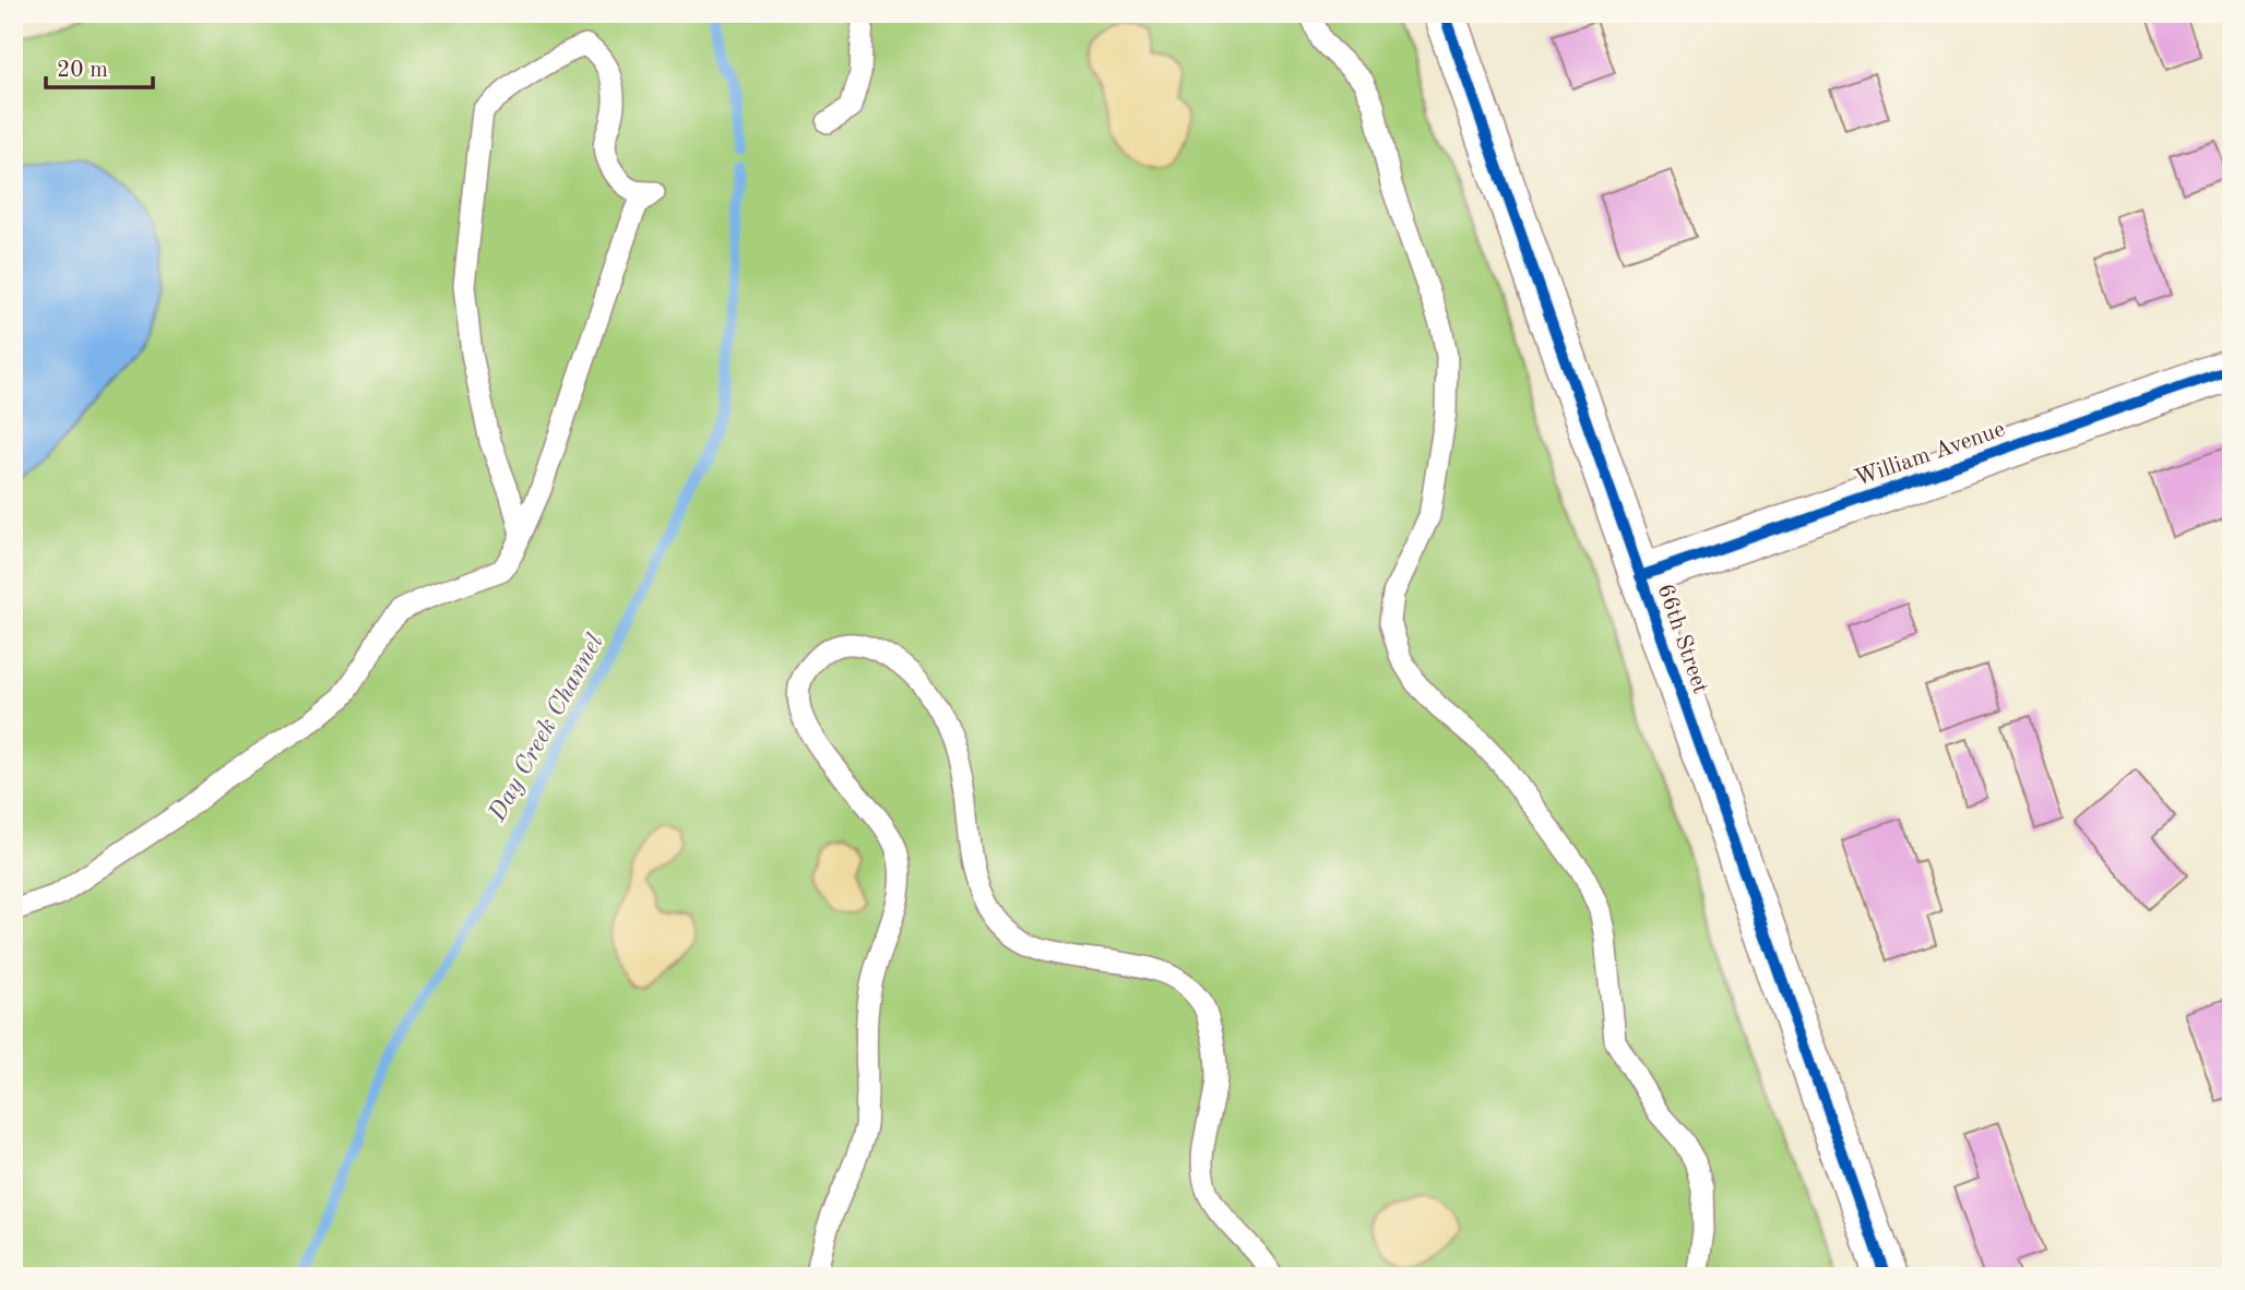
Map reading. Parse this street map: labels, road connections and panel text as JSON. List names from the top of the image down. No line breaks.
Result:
{"streets":{"street":["William Avenue","66th Street"]},"crossings":[["William Avenue","66th Street"]],"water":["Day Creek Channel"],"scale_bar":"20 m"}
